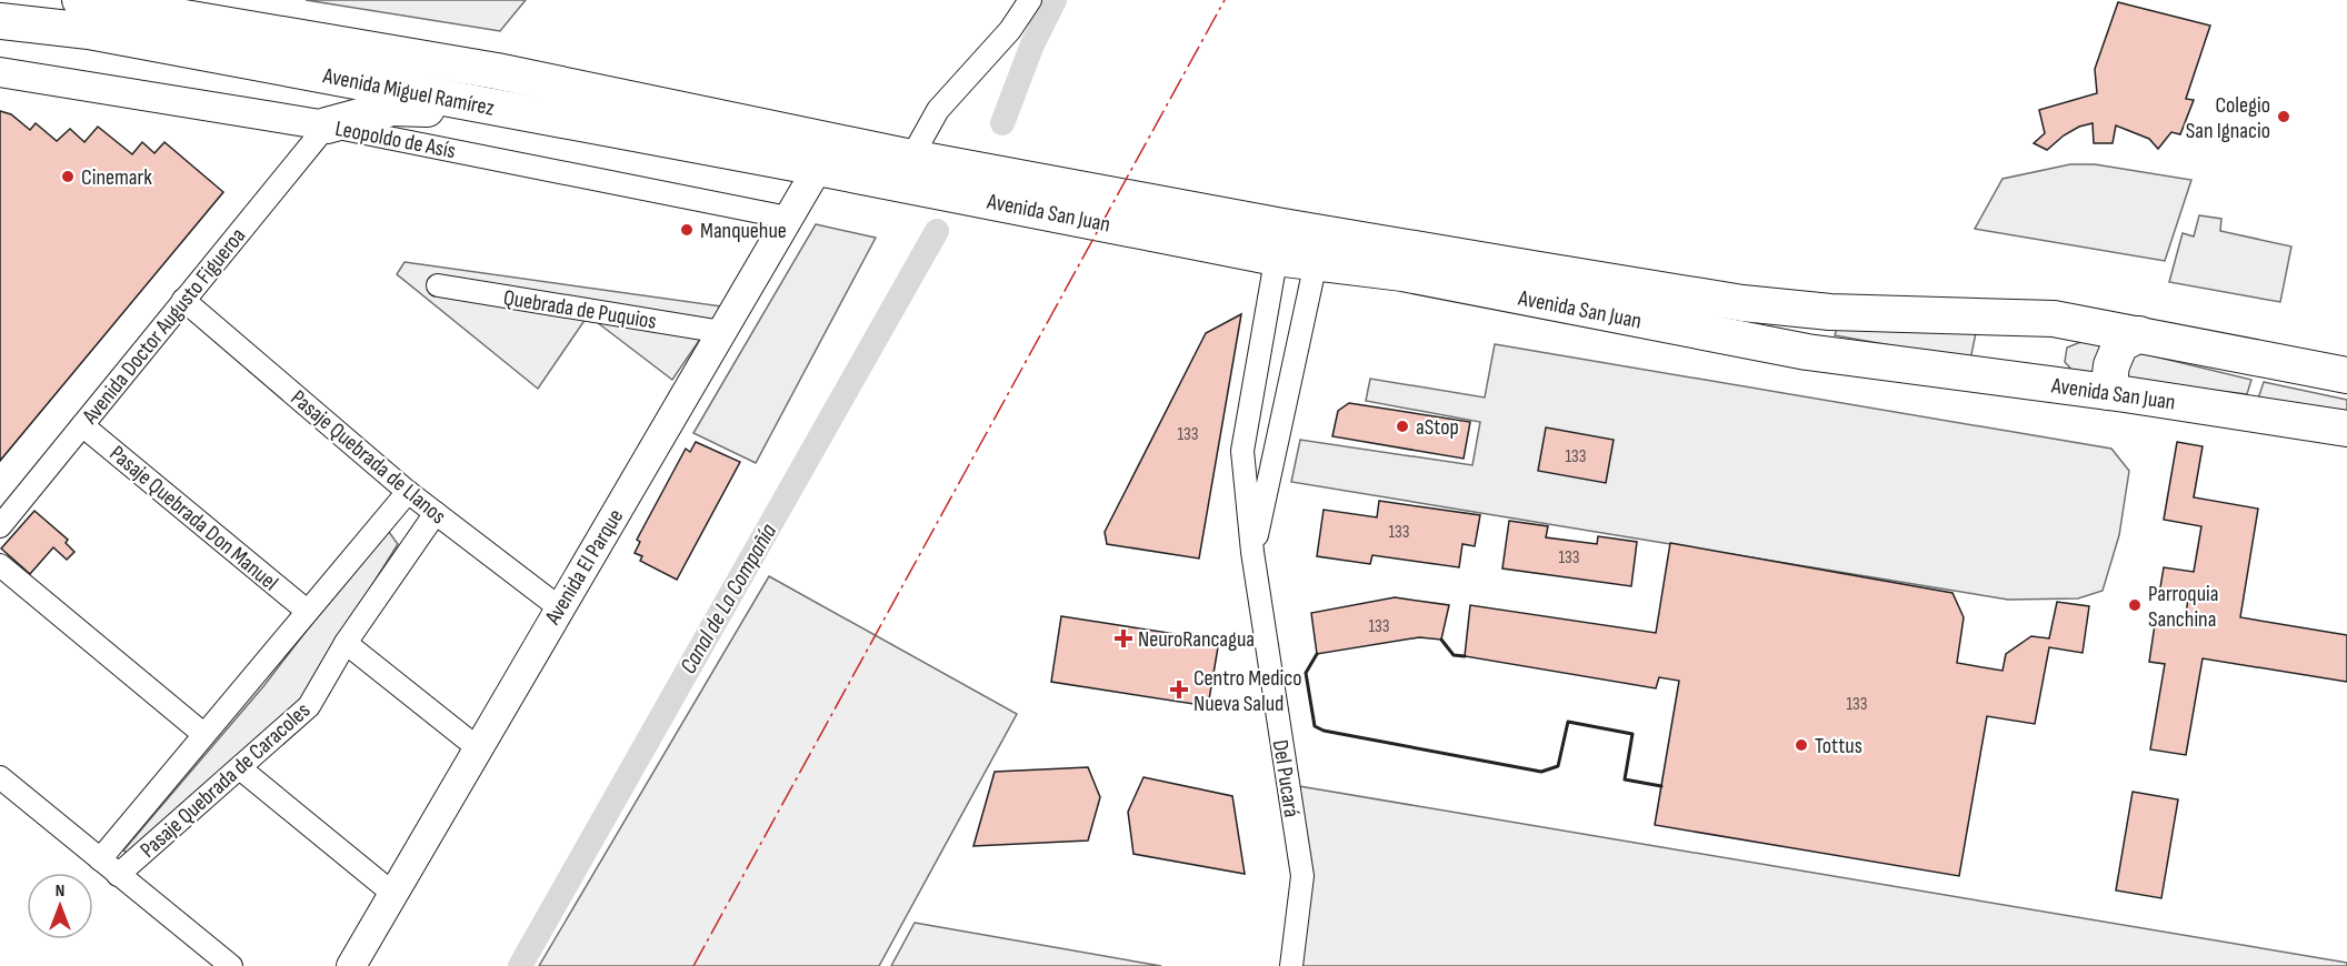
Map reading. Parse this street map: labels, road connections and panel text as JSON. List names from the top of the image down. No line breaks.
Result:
{"streets":{"main road":["Avenida Miguel Ramírez","Avenida San Juan"],"street":["Leopoldo de Asís","Quebrada de Puquios","Avenida Doctor Augusto Figueroa","Pasaje Quebrada de Llanos","Pasaje Quebrada Don Manuel","Avenida El Parque","Del Pucará","Pasaje Quebrada de Caracoles"]},"crossings":[["Avenida Miguel Ramírez","Avenida San Juan"],["Avenida Miguel Ramírez","Avenida El Parque"],["Leopoldo de Asís","Avenida Doctor Augusto Figueroa"],["Leopoldo de Asís","Avenida El Parque"],["Avenida San Juan","Avenida El Parque"],["Avenida San Juan","Del Pucará"],["Quebrada de Puquios","Avenida El Parque"],["Avenida Doctor Augusto Figueroa","Pasaje Quebrada de Llanos"],["Avenida Doctor Augusto Figueroa","Pasaje Quebrada Don Manuel"],["Pasaje Quebrada de Llanos","Avenida El Parque"],["Pasaje Quebrada de Llanos","Pasaje Quebrada de Caracoles"],["Pasaje Quebrada Don Manuel","Pasaje Quebrada de Caracoles"]],"water":["Canal de La Compañía"],"places":{"other":["Colegio San Ignacio","Cinemark","Manquehue","aStop","Parroquia Sanchina","Tottus"],"health":["NeuroRancagua","Centro Medico Nueva Salud"]},"house_numbers":["133","133","133","133","133","133"],"north":"top"}
